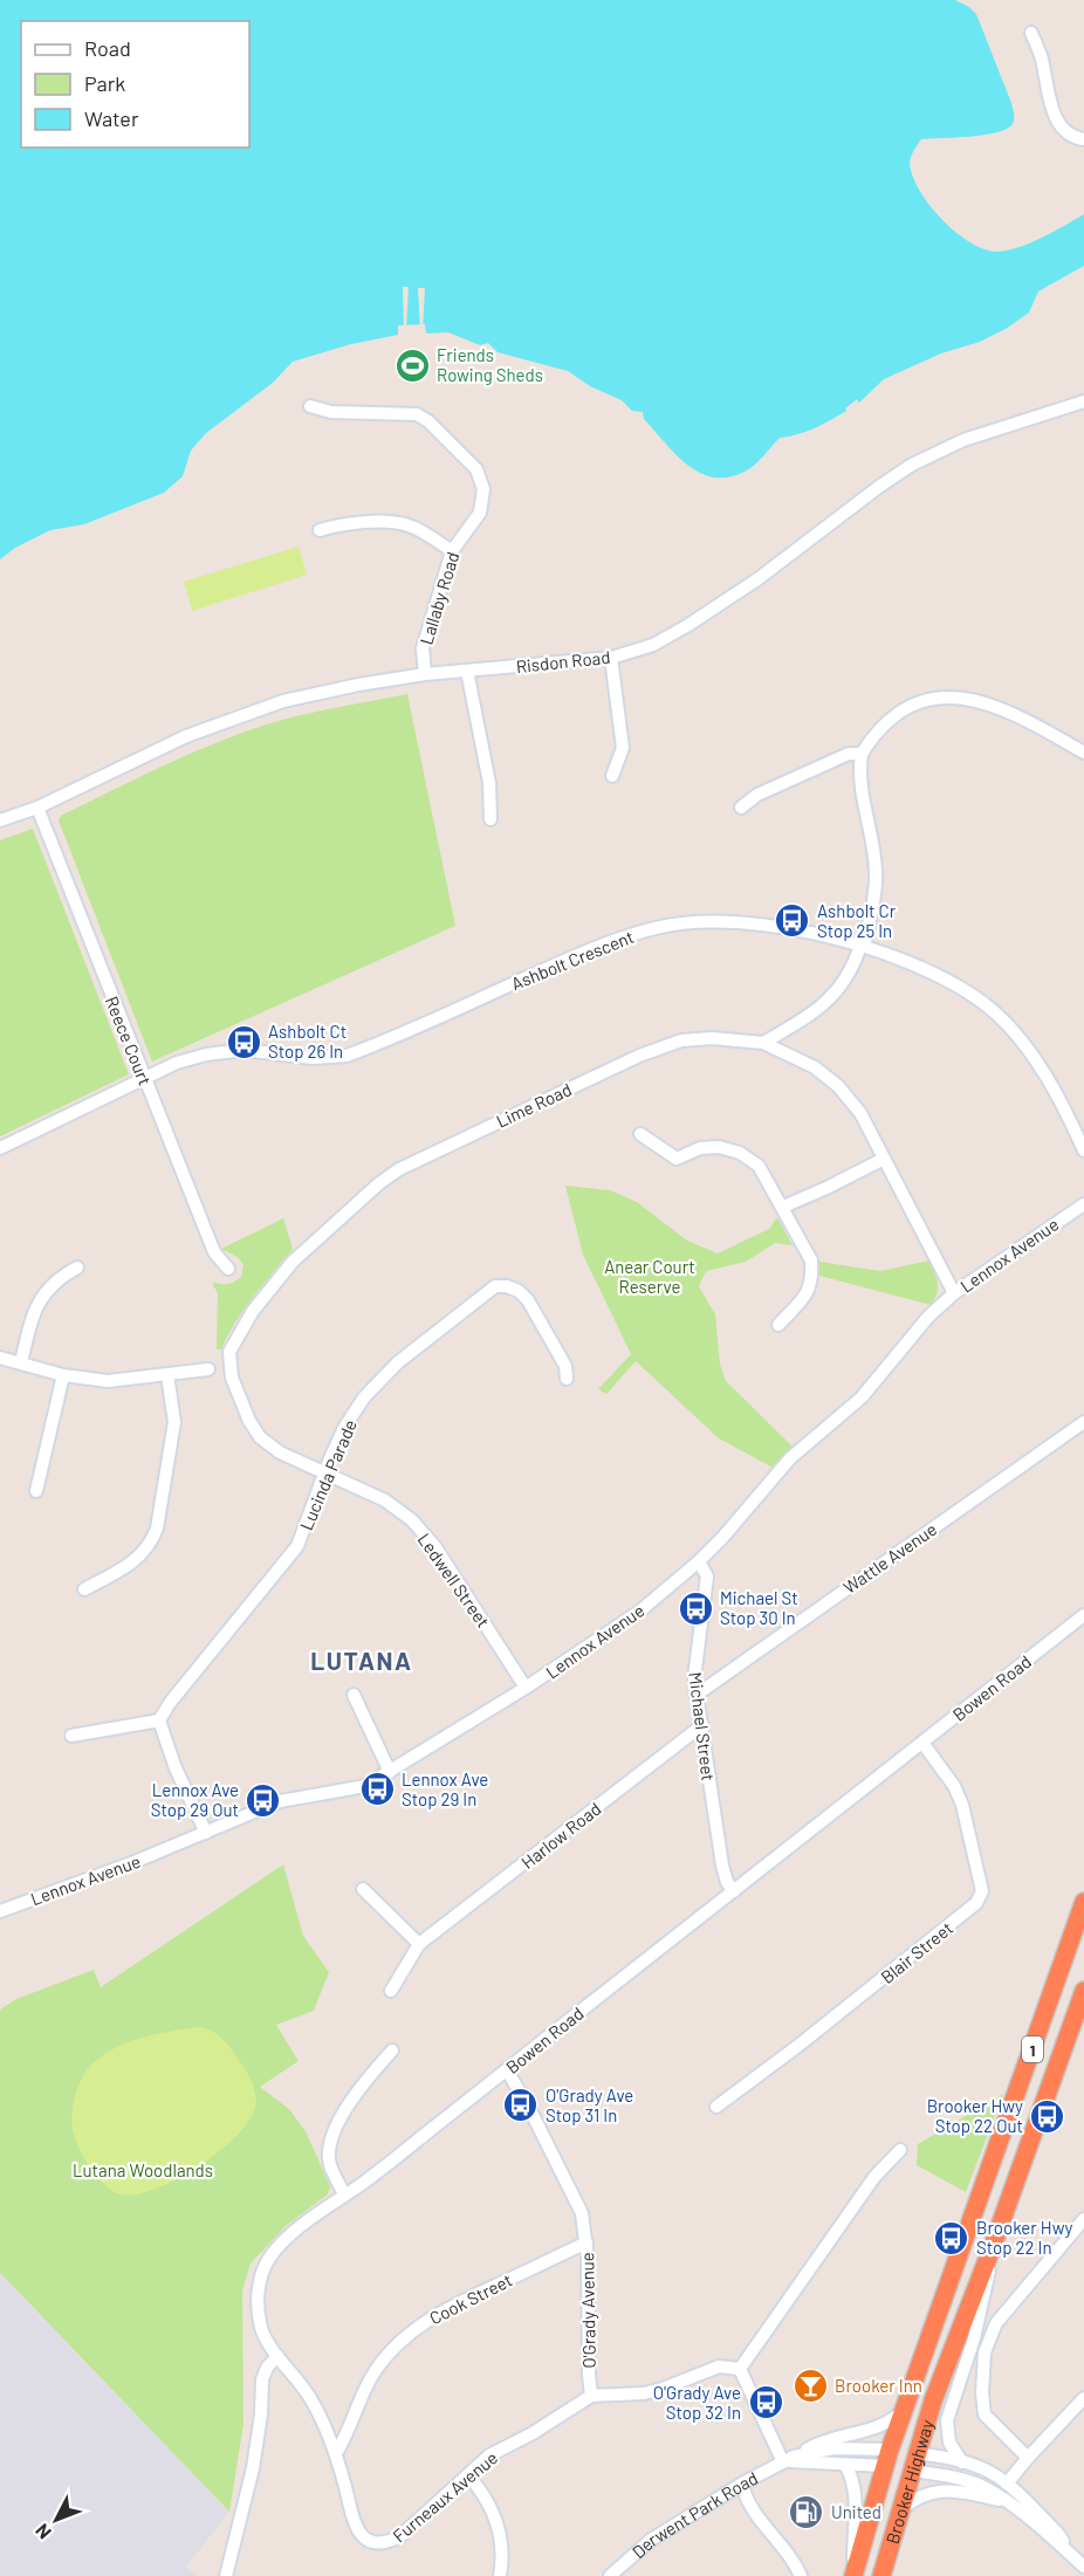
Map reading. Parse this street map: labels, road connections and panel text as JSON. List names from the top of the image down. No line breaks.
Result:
{"streets":{"highway":["1","Brooker Highway","Derwent Park Road"],"street":["Lallaby Road","Risdon Road","Ashbolt Crescent","Reece Court","Lime Road","Lennox Avenue","Lucinda Parade","Wattle Avenue","Ledwell Street","Bowen Road","Michael Street","Harlow Road","Blair Street","Cook Street","O'Grady Avenue","Furneaux Avenue"]},"crossings":[["Lallaby Road","Risdon Road"],["Risdon Road","Reece Court"],["Ashbolt Crescent","Reece Court"],["Lime Road","Lennox Avenue"],["Lime Road","Lucinda Parade"],["Lime Road","Ledwell Street"],["Lennox Avenue","Ledwell Street"],["Lennox Avenue","Michael Street"],["Lucinda Parade","Ledwell Street"],["Wattle Avenue","Michael Street"],["Bowen Road","Michael Street"],["Bowen Road","Blair Street"],["Bowen Road","O'Grady Avenue"],["Bowen Road","Furneaux Avenue"],["Michael Street","Harlow Road"],["Cook Street","O'Grady Avenue"],["Cook Street","Furneaux Avenue"],["O'Grady Avenue","Furneaux Avenue"],["Brooker Highway","Derwent Park Road"]],"districts":["LUTANA"],"parks":["Anear Court Reserve","Lutana Woodlands"],"places":{"sports":["Friends Rowing Sheds"],"bus stop":["Ashbolt Cr Stop 25 In","Ashbolt Ct Stop 26 In","Michael St Stop 30 In","Lennox Ave Stop 29 In","Lennox Ave Stop 29 Out","O'Grady Ave Stop 31 In","Brooker Hwy Stop 22 Out","Brooker Hwy Stop 22 In","O'Grady Ave Stop 32 In"],"bar":["Brooker Inn"],"fuel station":["United"]},"legend":["Road","Park","Water"],"north":"bottom left"}
